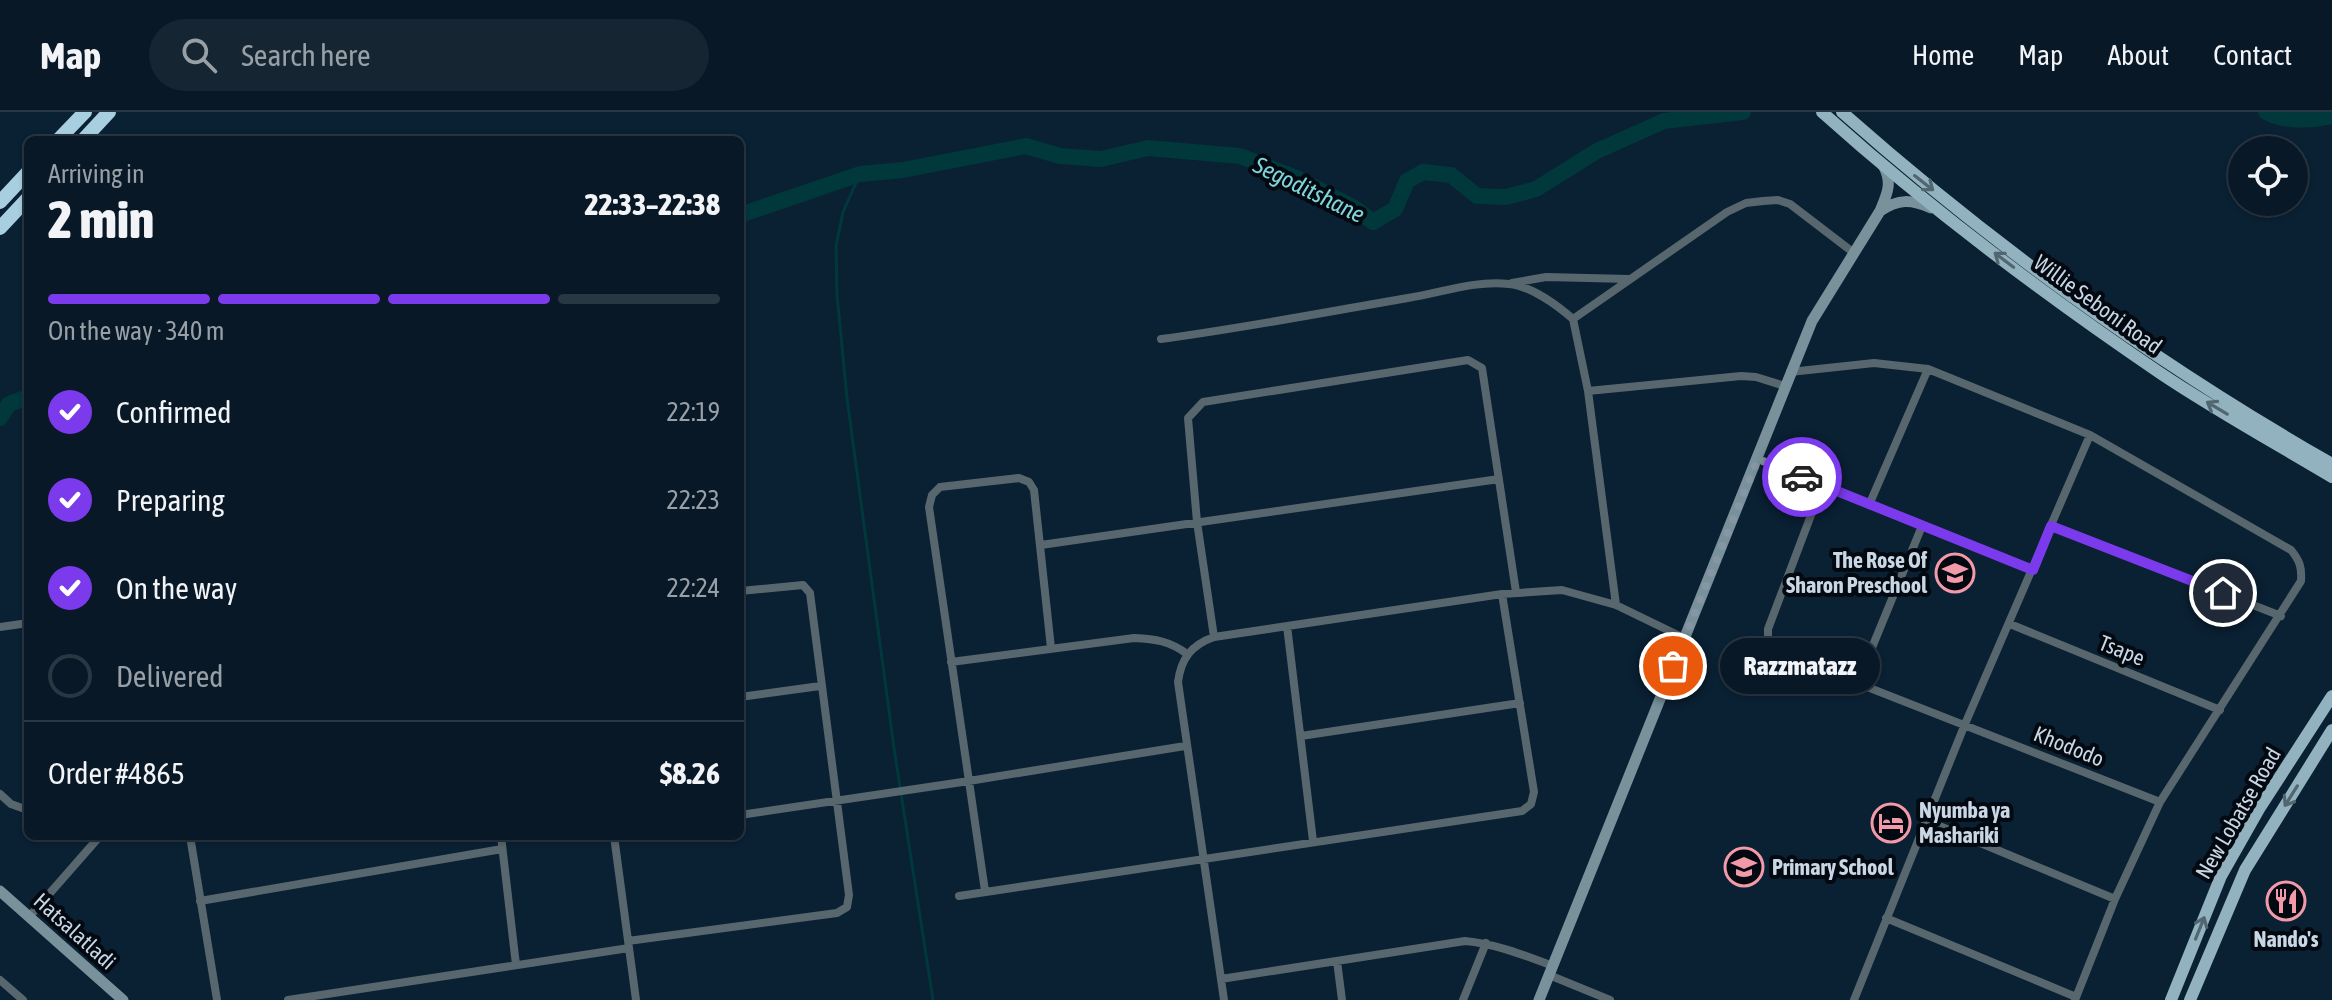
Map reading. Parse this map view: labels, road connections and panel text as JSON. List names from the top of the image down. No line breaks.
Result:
{"streets":{"main road":["Willie Seboni Road","New Lobatse Road"],"street":["Tsape","Khododo","Hatsalatladi"]},"water":["Segoditshane"],"places":{"school or university":["The Rose Of Sharon Preschool","Primary School"],"other":["Razzmatazz"],"hotel":["Nyumba ya Mashariki"],"restaurant":["Nando's"]},"page":{"header":"Map","search":"Search here","nav":["Home","Map","About","Contact"],"heading":["2 min","Arriving in","22:33–22:38"],"panel":["Order #4865","$8.26"],"bar":"On the way · 340 m","list":[["Confirmed","22:19"],["Preparing","22:23"],["On the way","22:24"],"Delivered"],"bubble":"Razzmatazz"}}
